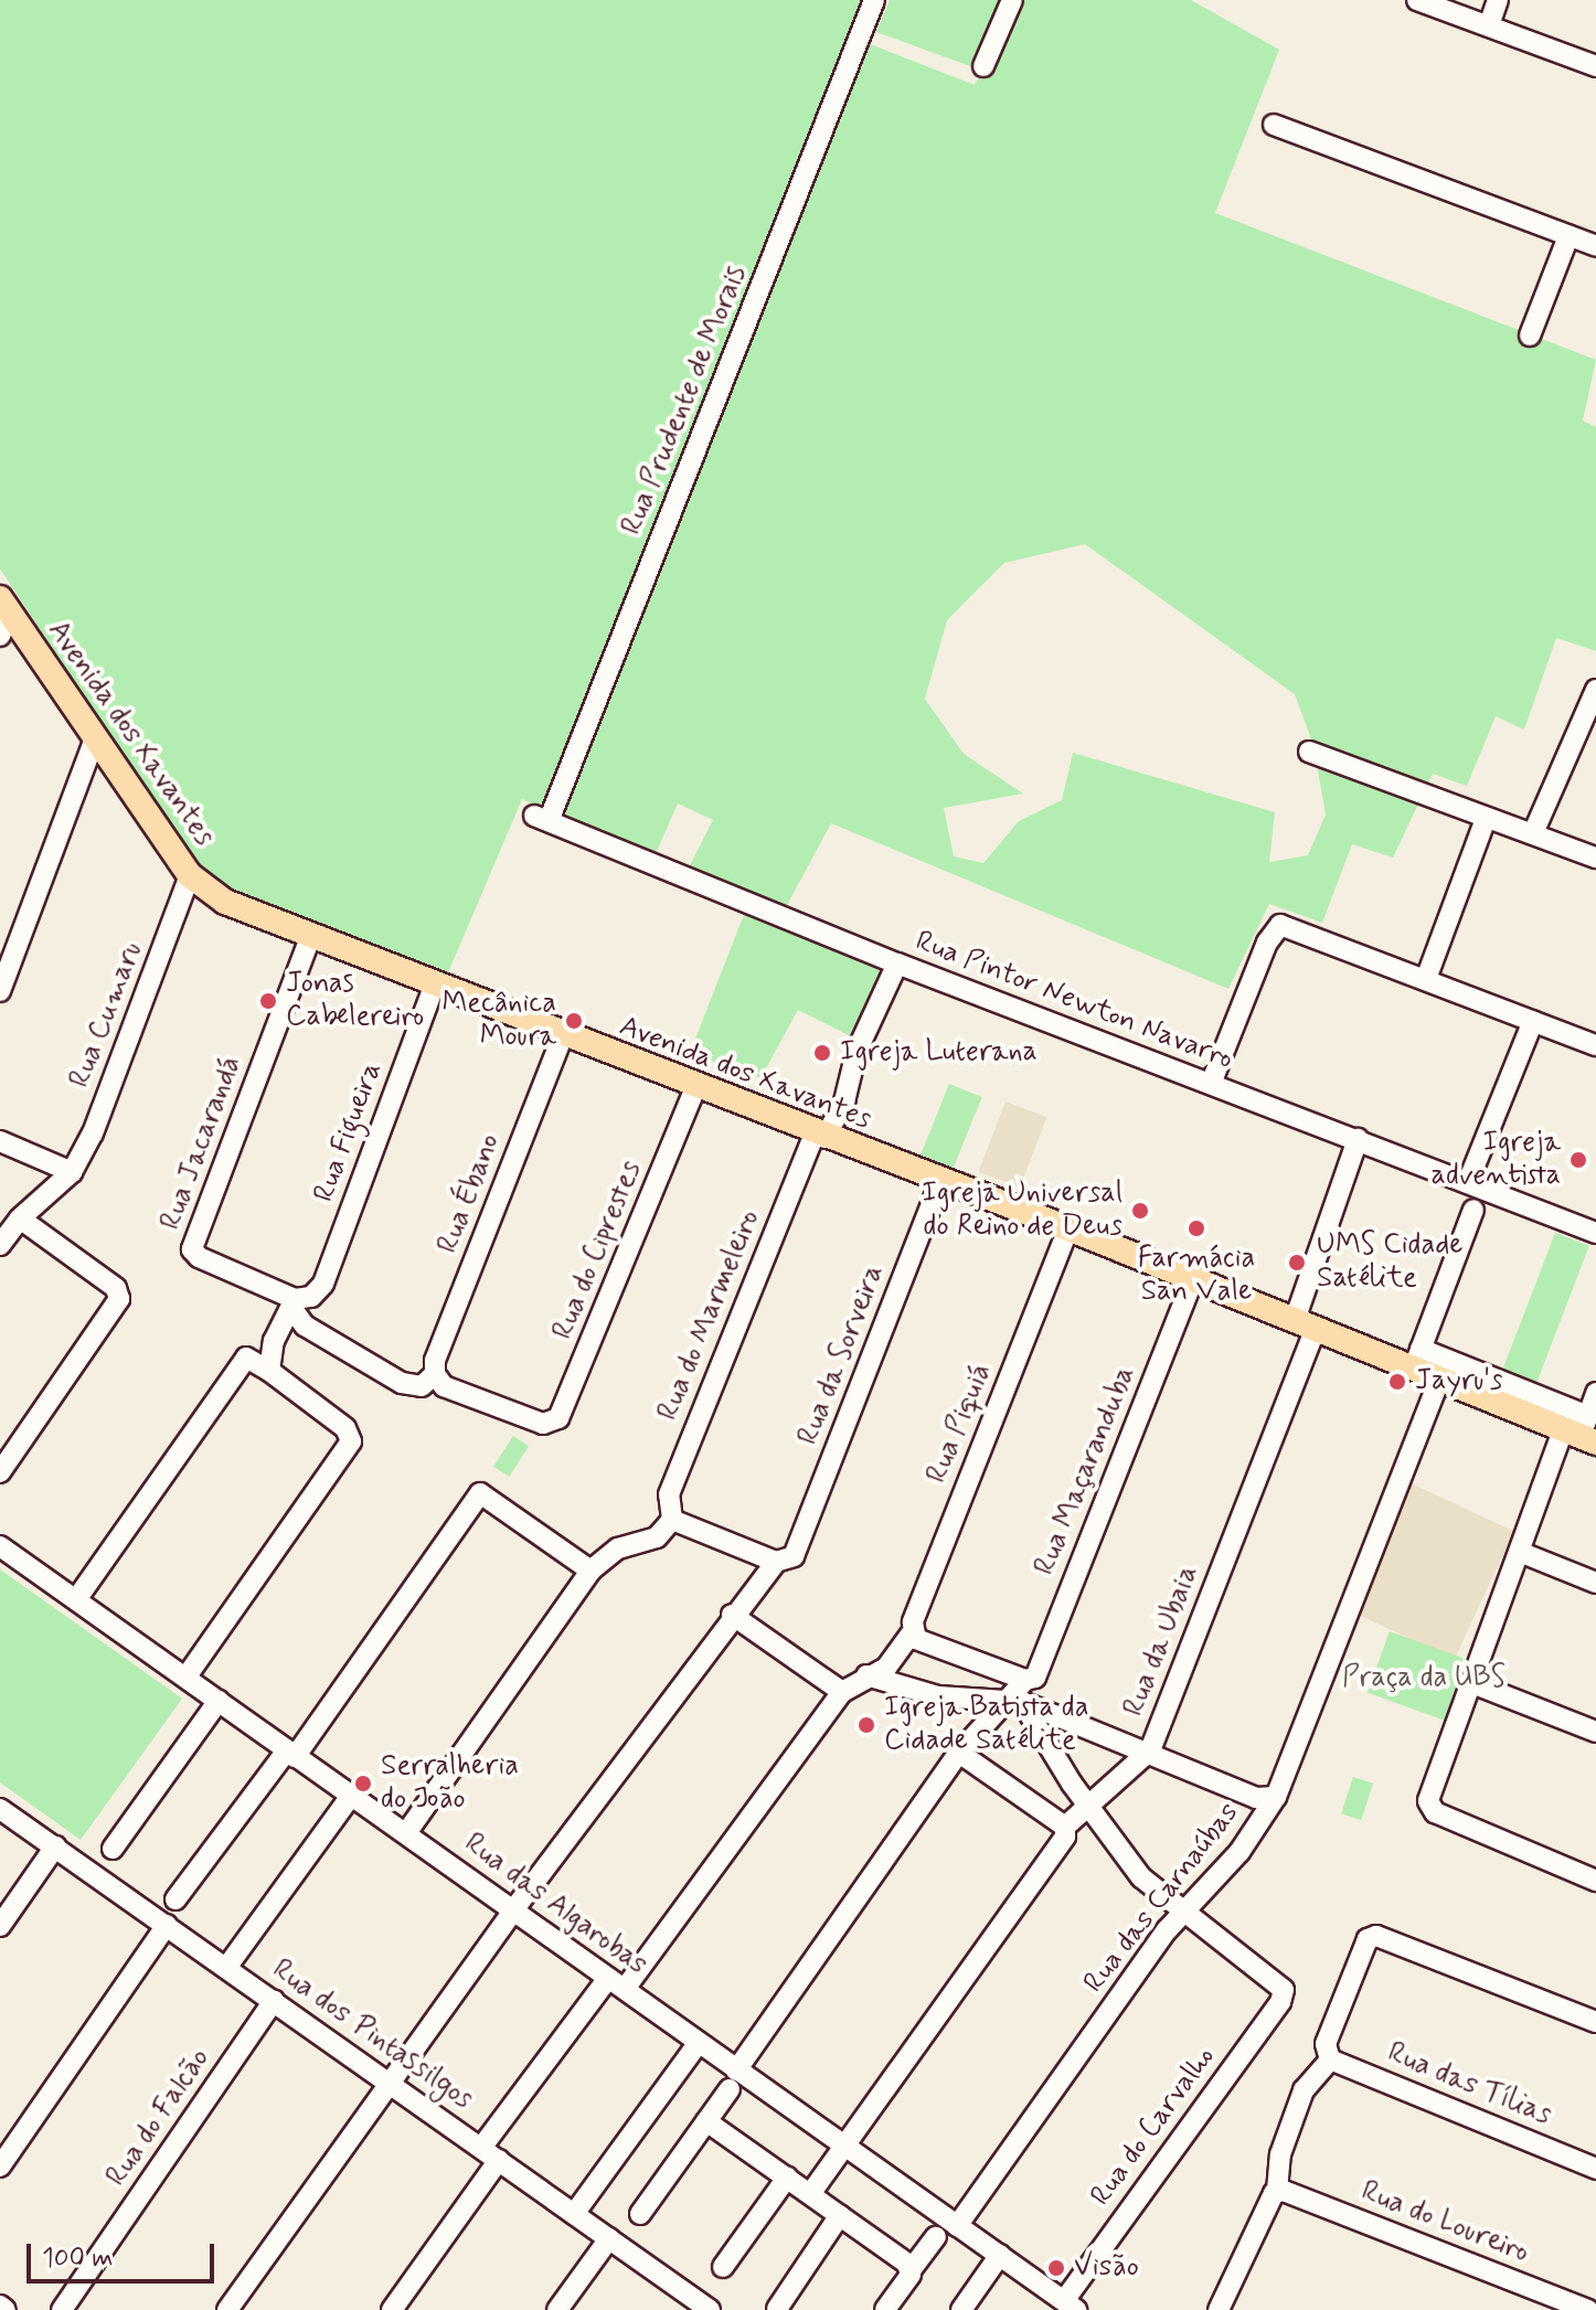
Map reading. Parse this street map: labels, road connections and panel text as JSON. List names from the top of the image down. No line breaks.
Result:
{"streets":{"main road":["Avenida dos Xavantes"],"street":["Rua Prudente de Morais","Rua Pintor Newton Navarro","Rua Cumaru","Rua Figueira","Rua Jacarandá","Rua Ébano","Rua do Ciprestes","Rua do Marmeleiro","Rua da Sorveira","Rua Piquiá","Rua Maçaranduba","Rua da Ubaia","Rua das Carnaúbas","Rua das Algarobas","Rua dos Pintassilgos","Rua das Tílias","Rua do Falcão","Rua do Carvalho","Rua do Loureiro"]},"crossings":[["Rua Prudente de Morais","Rua Pintor Newton Navarro"],["Avenida dos Xavantes","Rua Cumaru"],["Avenida dos Xavantes","Rua Figueira"],["Avenida dos Xavantes","Rua Jacarandá"],["Avenida dos Xavantes","Rua Ébano"],["Avenida dos Xavantes","Rua do Ciprestes"],["Avenida dos Xavantes","Rua do Marmeleiro"],["Avenida dos Xavantes","Rua da Sorveira"],["Avenida dos Xavantes","Rua Piquiá"],["Avenida dos Xavantes","Rua Maçaranduba"],["Avenida dos Xavantes","Rua da Ubaia"],["Avenida dos Xavantes","Rua das Carnaúbas"],["Rua Pintor Newton Navarro","Rua do Marmeleiro"],["Rua Pintor Newton Navarro","Rua da Ubaia"],["Rua Figueira","Rua Jacarandá"],["Rua Ébano","Rua do Ciprestes"],["Rua da Ubaia","Rua das Algarobas"],["Rua das Carnaúbas","Rua das Algarobas"],["Rua das Carnaúbas","Rua do Carvalho"],["Rua das Algarobas","Rua do Carvalho"],["Rua dos Pintassilgos","Rua do Falcão"]],"parks":["Praça da UBS"],"places":["Jonas Cabelereiro","Mecânica Moura","Igreja Luterana","Igreja adventista","Igreja Universal do Reino de Deus","Farmácia San Vale","UMS Cidade Satélite","Jayru's","Igreja Batista da Cidade Satélite","Serralheria do João","Visão"],"scale_bar":"100 m"}
